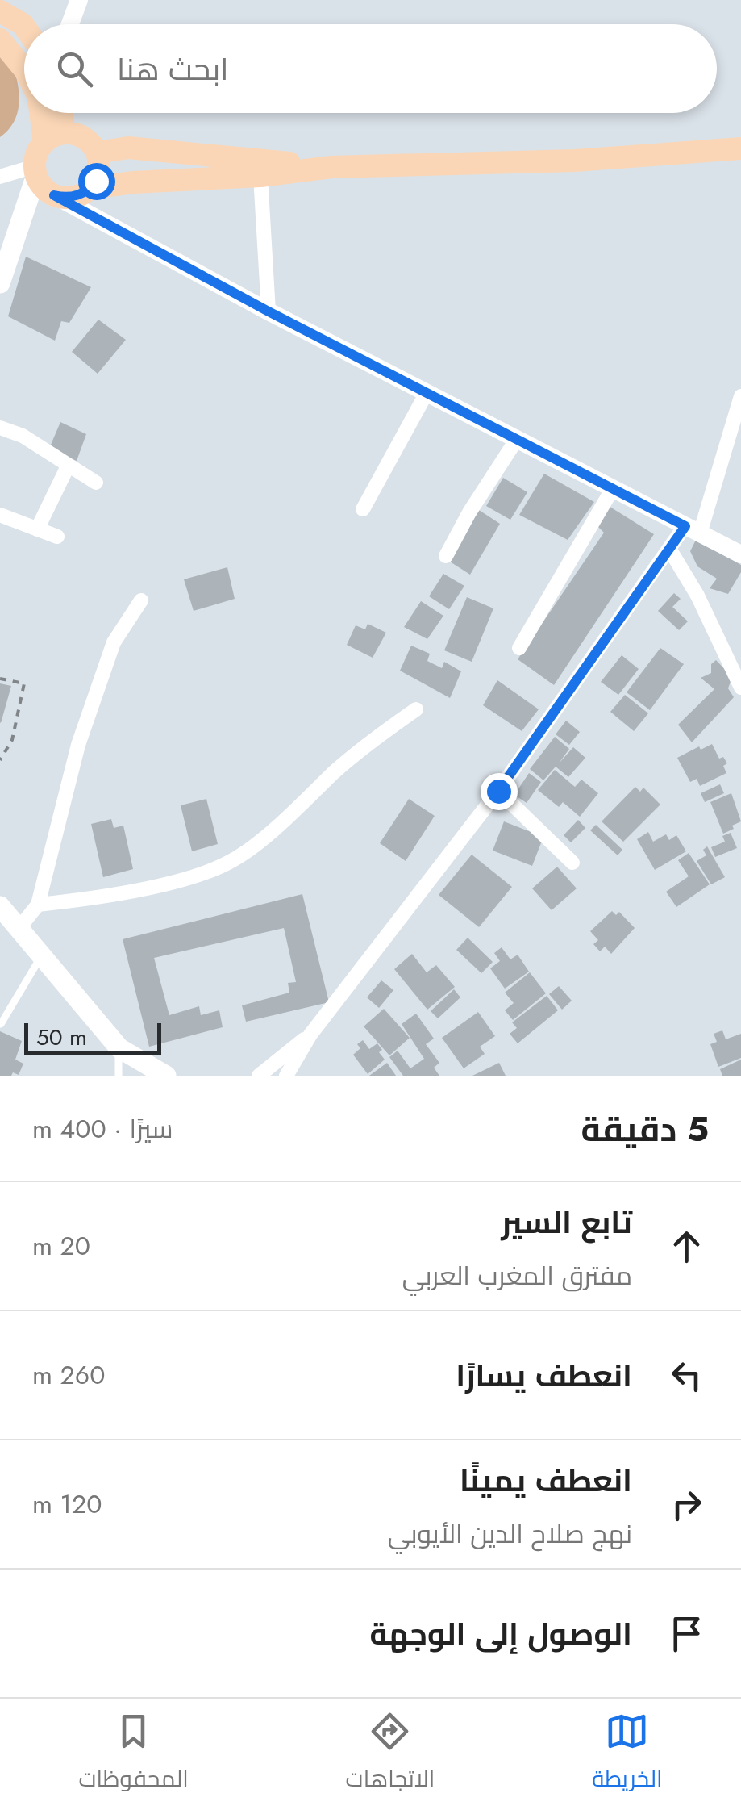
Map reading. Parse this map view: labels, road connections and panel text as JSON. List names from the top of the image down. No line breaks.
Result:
{"scale_bar":"50 m","page":{"search":"ابحث هنا","scale":"50 m","heading":["5 دقيقة","سيرًا · 400 m"],"list":[["تابع السير","مفترق المغرب العربي","20 m"],["انعطف يسارًا","260 m"],["انعطف يمينًا","نهج صلاح الدين الأيوبي","120 m"],"الوصول إلى الوجهة"],"nav":["الخريطة","الاتجاهات","المحفوظات"]}}
